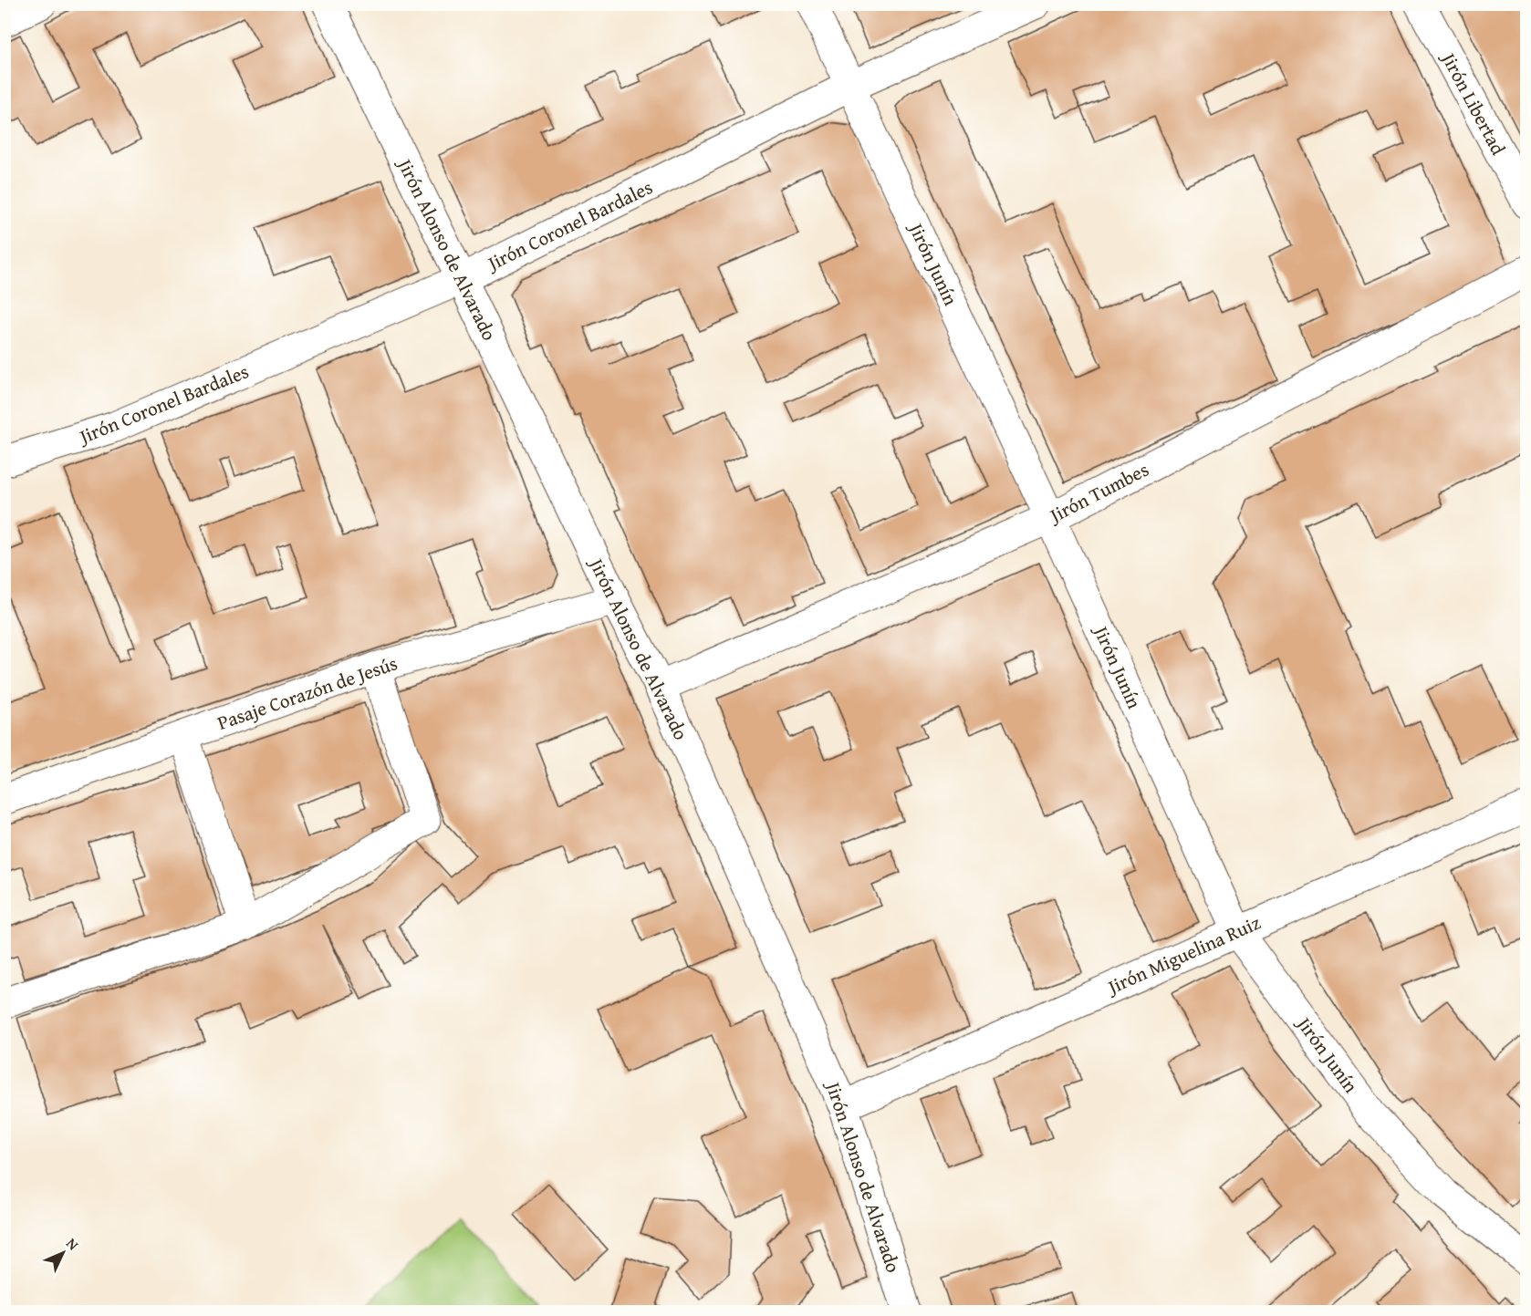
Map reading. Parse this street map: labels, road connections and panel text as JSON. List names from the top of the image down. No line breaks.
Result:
{"streets":{"street":["Jirón Libertad","Jirón Coronel Bardales","Jirón Alonso de Alvarado","Jirón Junín","Jirón Tumbes","Pasaje Corazón de Jesús","Jirón Miguelina Ruiz"]},"crossings":[["Jirón Coronel Bardales","Jirón Alonso de Alvarado"],["Jirón Coronel Bardales","Jirón Junín"],["Jirón Alonso de Alvarado","Jirón Tumbes"],["Jirón Alonso de Alvarado","Pasaje Corazón de Jesús"],["Jirón Alonso de Alvarado","Jirón Miguelina Ruiz"],["Jirón Junín","Jirón Tumbes"],["Jirón Junín","Jirón Miguelina Ruiz"]],"north":"top right"}
